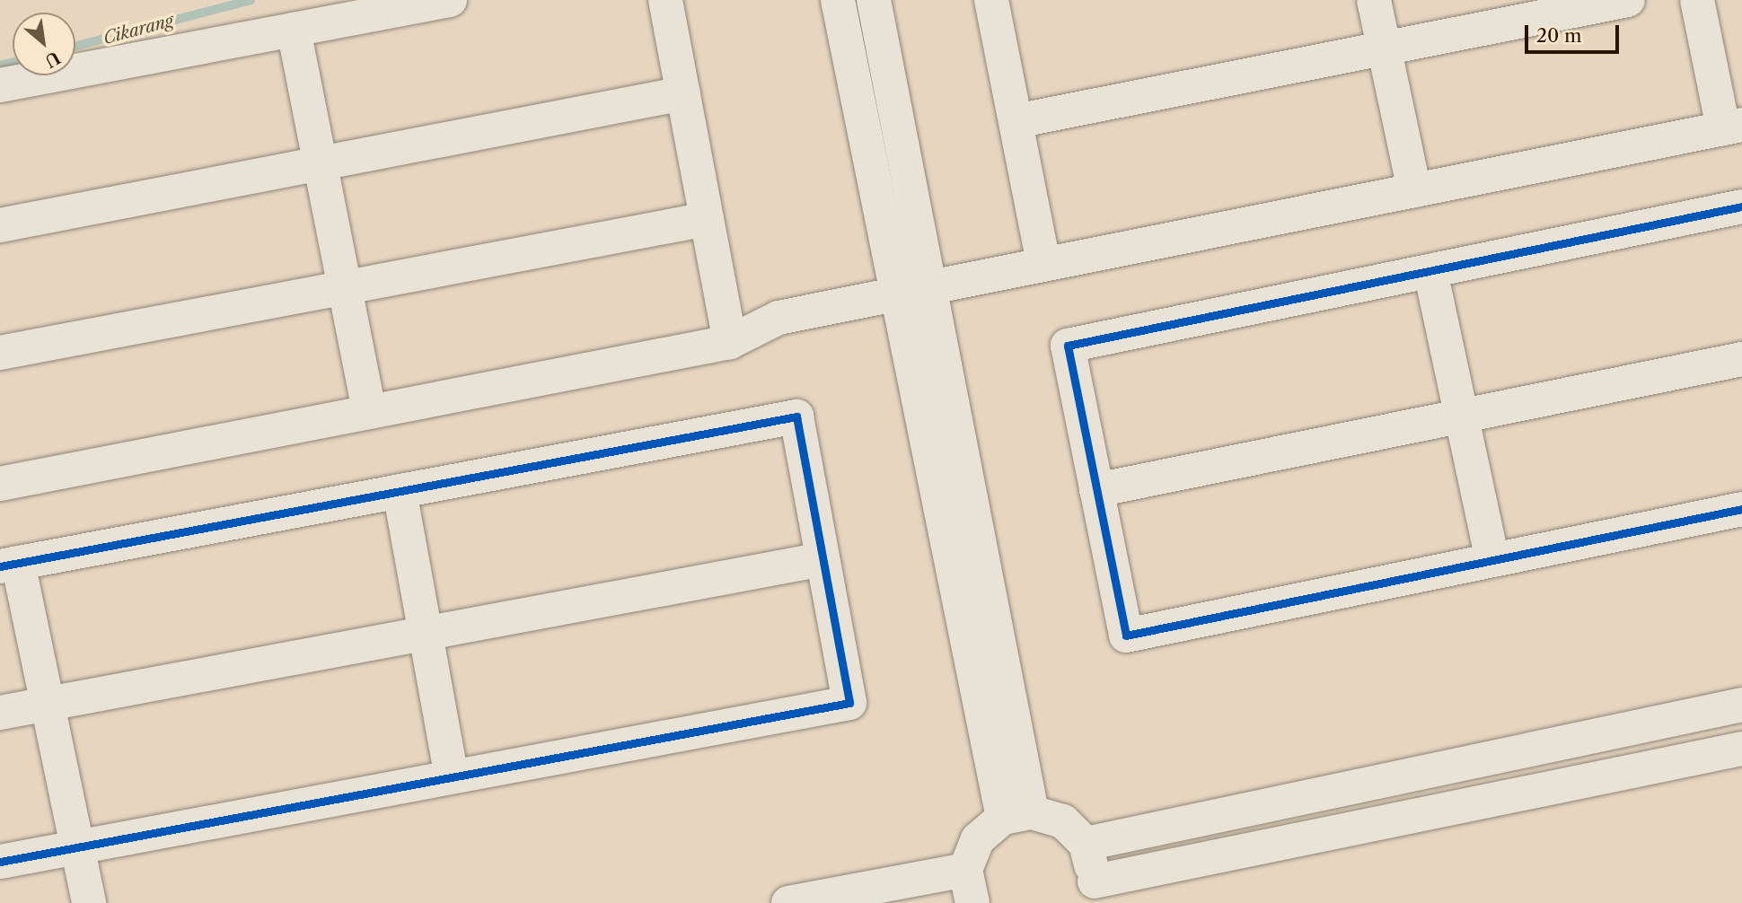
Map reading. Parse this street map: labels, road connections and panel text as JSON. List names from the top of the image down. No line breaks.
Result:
{"water":["Cikarang"],"scale_bar":"20 m","north":"bottom right"}
